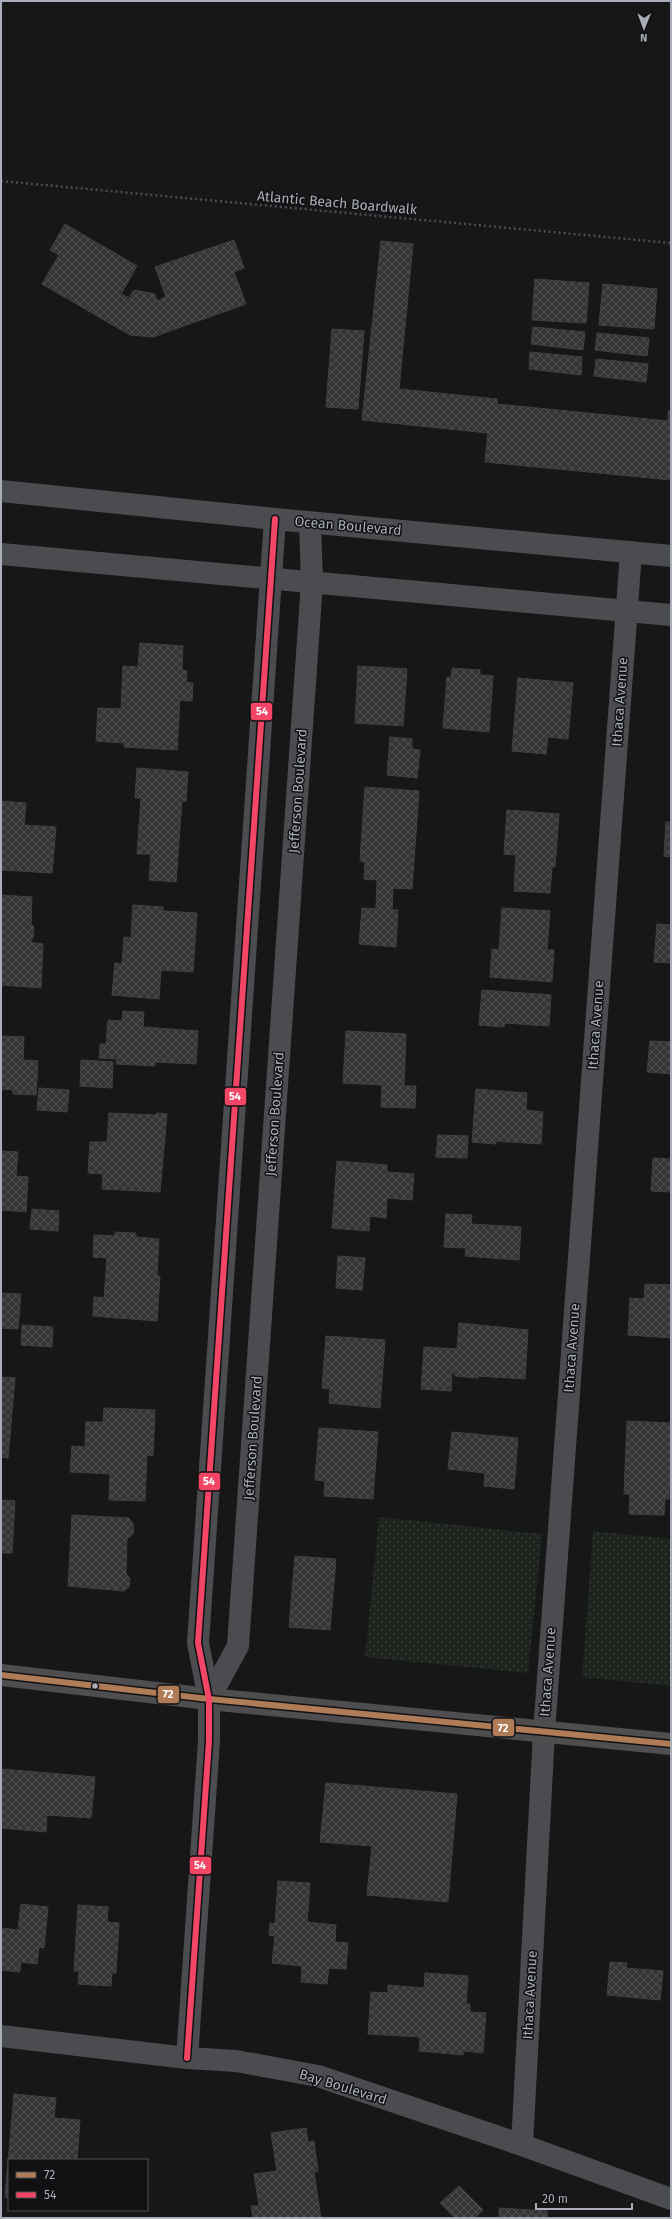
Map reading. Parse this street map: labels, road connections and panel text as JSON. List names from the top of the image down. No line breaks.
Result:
{"streets":{"street":["Ocean Boulevard","Ithaca Avenue","Jefferson Boulevard","Bay Boulevard"],"path":["Atlantic Beach Boardwalk"]},"crossings":[["Ocean Boulevard","Ithaca Avenue"],["Ocean Boulevard","Jefferson Boulevard"],["Ithaca Avenue","Bay Boulevard"],["Jefferson Boulevard","Bay Boulevard"]],"lines":["transit line 54","transit line 72"],"legend":["72","54"],"scale_bar":"20 m","north":"bottom"}
